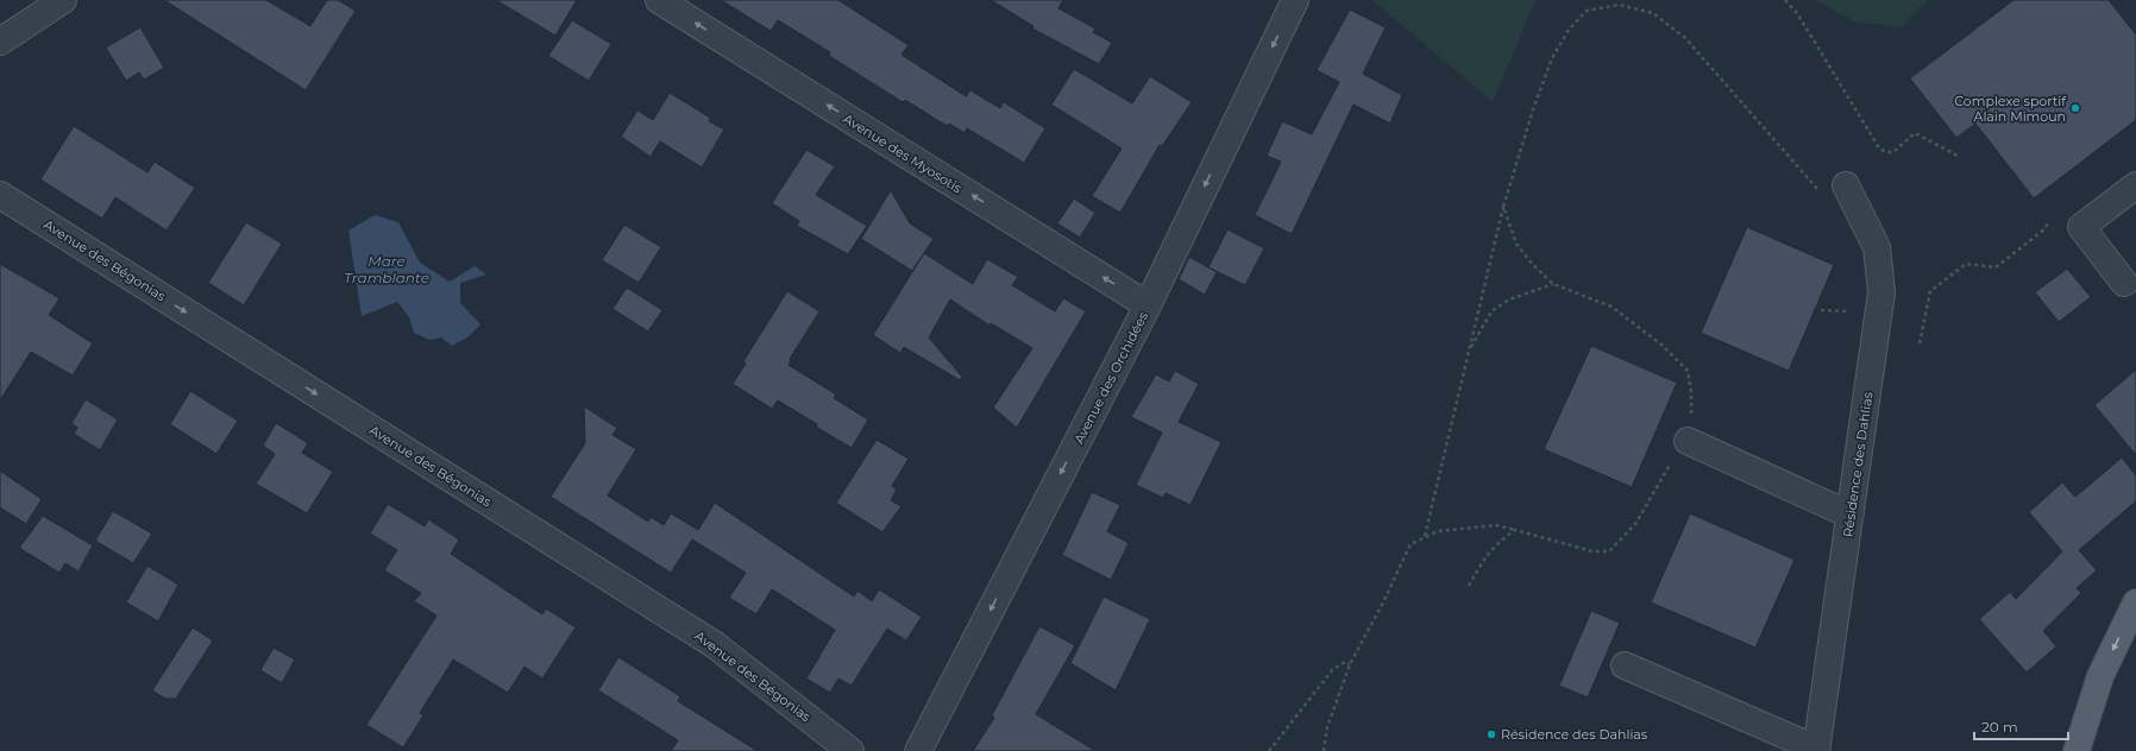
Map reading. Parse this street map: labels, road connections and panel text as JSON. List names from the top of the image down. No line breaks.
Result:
{"streets":{"street":["Avenue des Myosotis","Avenue des Bégonias","Avenue des Orchidées","Résidence des Dahlias"]},"crossings":[["Avenue des Myosotis","Avenue des Orchidées"]],"one_way":["Avenue des Myosotis","Avenue des Bégonias","Avenue des Orchidées"],"water":["Mare Tramblante"],"places":["Complexe sportif Alain Mimoun","Résidence des Dahlias"],"scale_bar":"20 m"}
